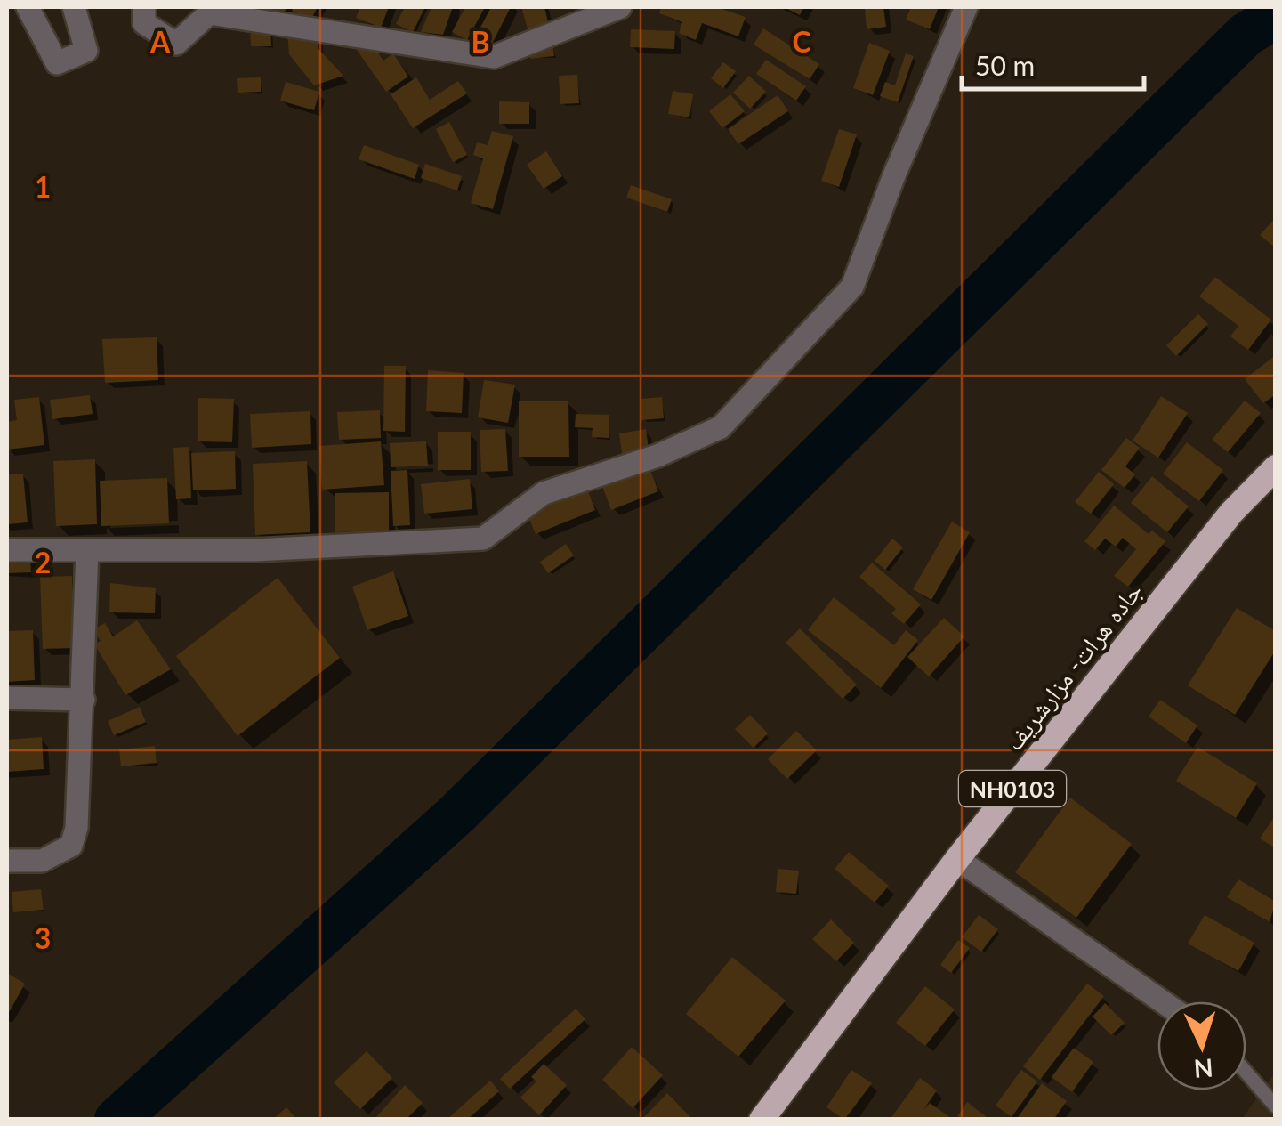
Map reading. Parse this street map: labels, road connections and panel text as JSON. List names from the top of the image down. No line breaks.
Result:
{"streets":{"highway":["جاده هرات- مزارشریف","NH0103"]},"scale_bar":"50 m","north":"bottom","grid":{"columns":["A","B","C"],"rows":["1","2","3"]}}
